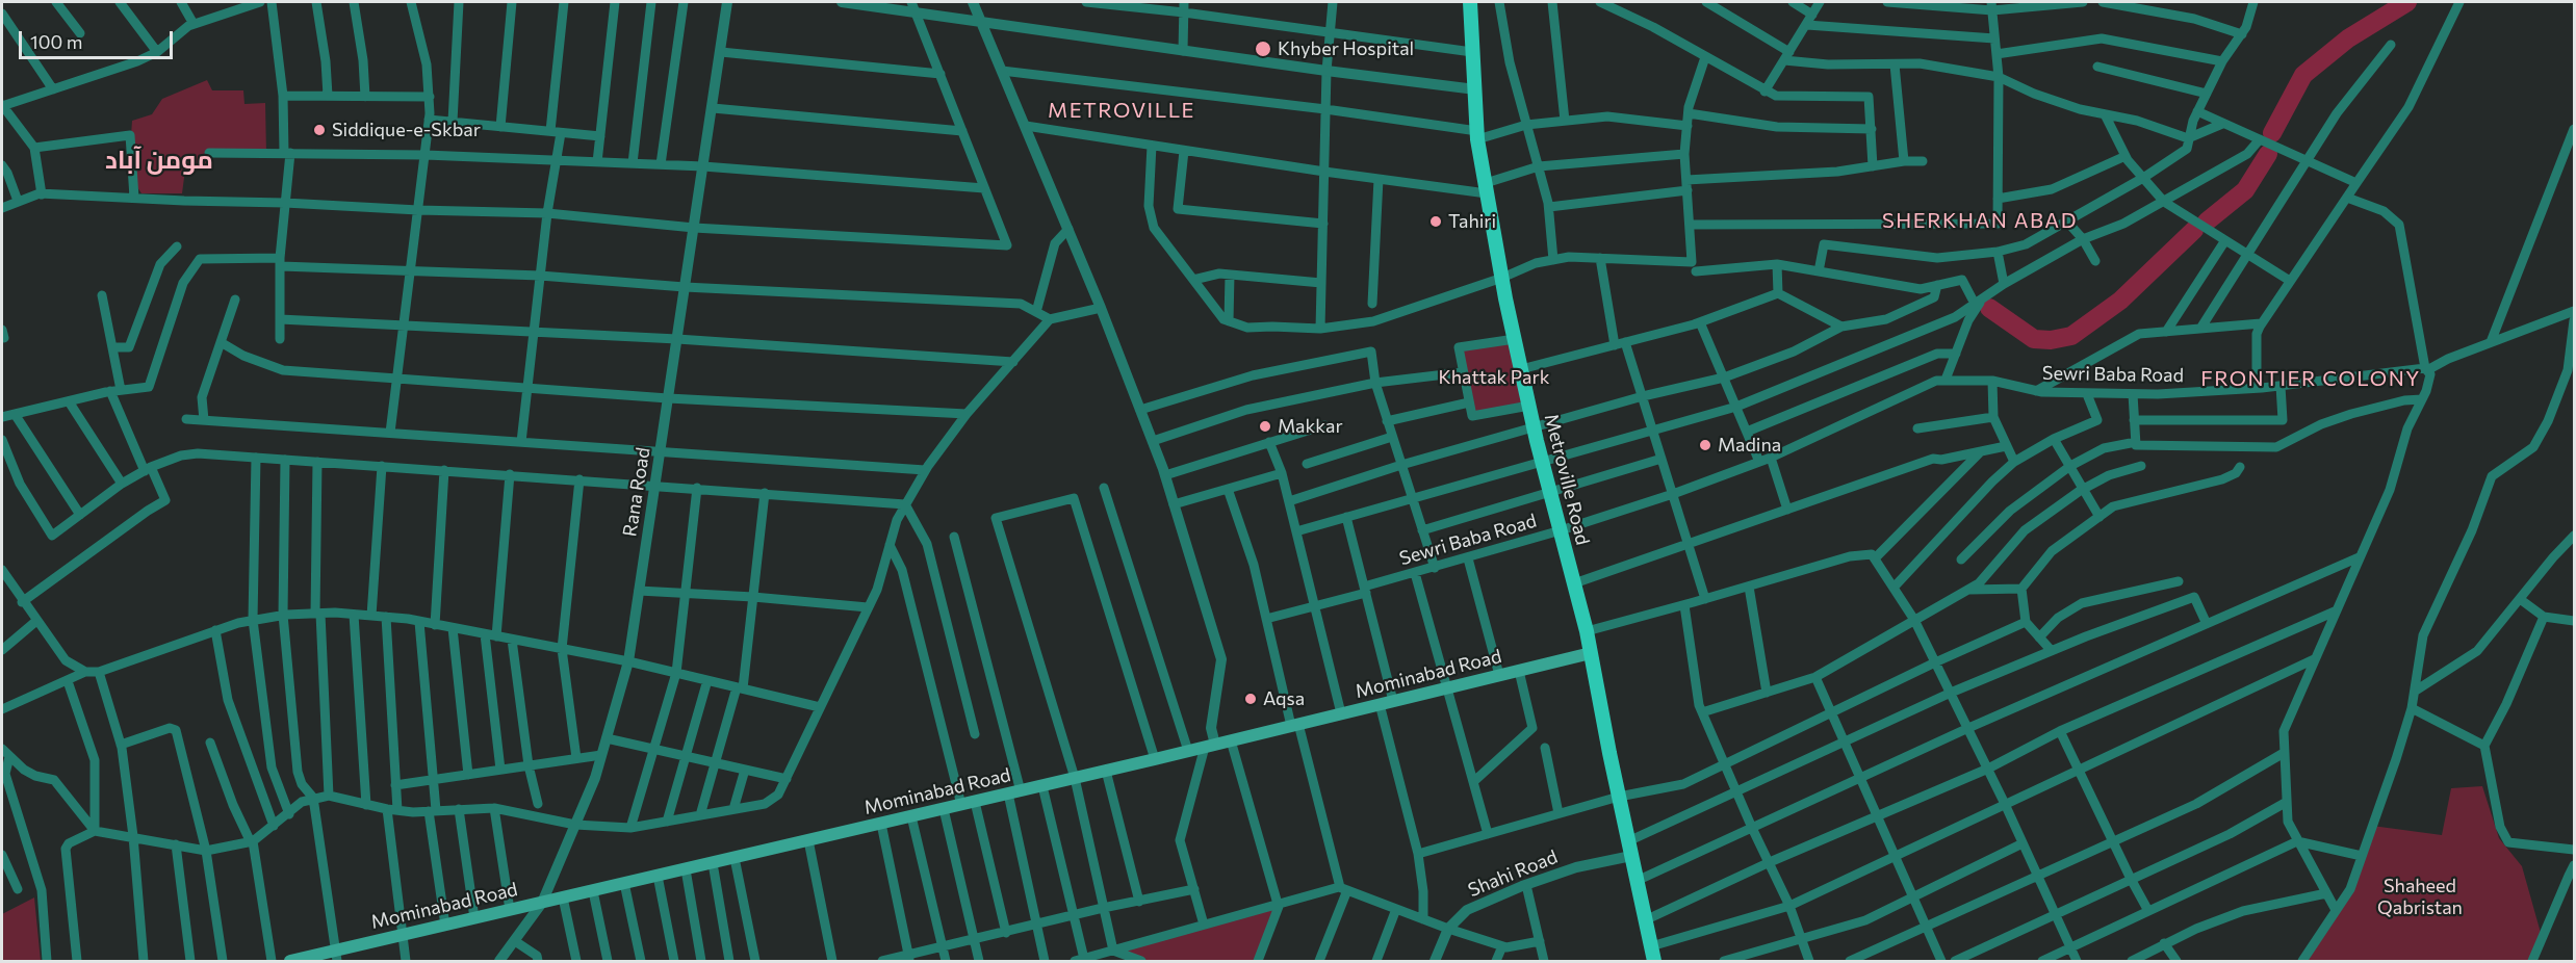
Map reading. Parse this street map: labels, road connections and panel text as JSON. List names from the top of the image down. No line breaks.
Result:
{"streets":{"main road":["Metroville Road","Mominabad Road"],"street":["Sewri Baba Road","Rana Road","Shahi Road"]},"crossings":[["Sewri Baba Road","Metroville Road"],["Metroville Road","Mominabad Road"],["Metroville Road","Shahi Road"],["Rana Road","Mominabad Road"]],"districts":["METROVILLE","مومن آباد","SHERKHAN ABAD","FRONTIER COLONY"],"parks":["Khattak Park","Shaheed Qabristan"],"places":["Khyber Hospital","Siddique-e-Skbar","Tahiri","Makkar","Madina","Aqsa"],"scale_bar":"100 m"}
